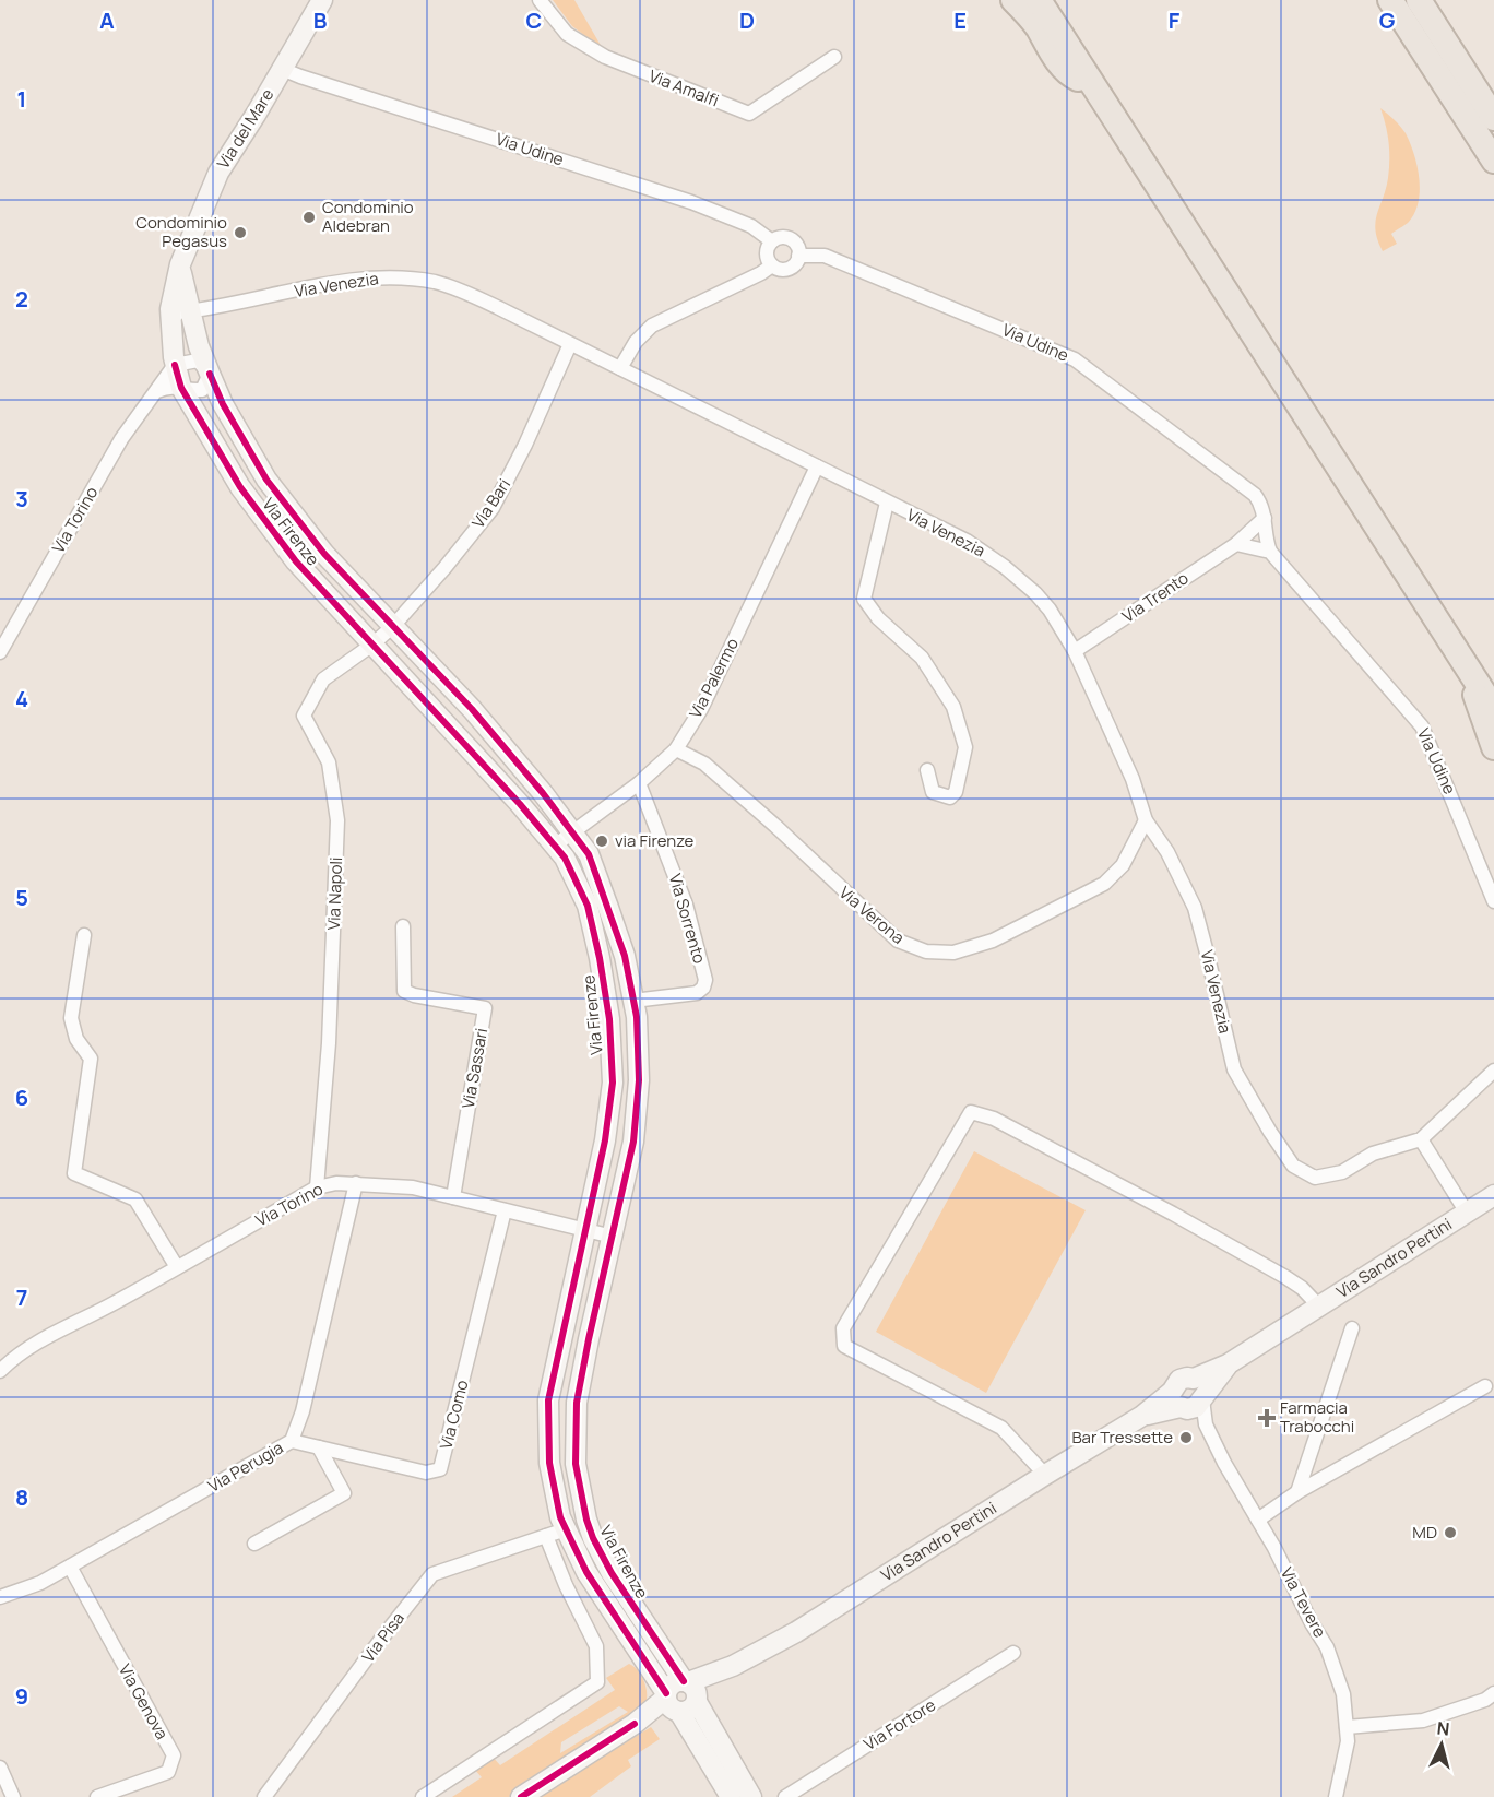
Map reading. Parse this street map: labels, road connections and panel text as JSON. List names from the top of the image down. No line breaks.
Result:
{"streets":{"street":["Via Amalfi","Via del Mare","Via Udine","Via Venezia","Via Bari","Via Torino","Via Firenze","Via Trento","Via Palermo","Via Napoli","Via Verona","Via Sorrento","Via Sassari","Via Sandro Pertini","Via Como","Via Perugia","Via Tevere","Via Pisa","Via Genova","Via Fortore"]},"crossings":[["Via del Mare","Via Udine"],["Via del Mare","Via Firenze"],["Via Udine","Via Venezia"],["Via Venezia","Via Bari"],["Via Venezia","Via Firenze"],["Via Venezia","Via Trento"],["Via Venezia","Via Palermo"],["Via Venezia","Via Verona"],["Via Bari","Via Firenze"],["Via Bari","Via Napoli"],["Via Torino","Via Firenze"],["Via Torino","Via Napoli"],["Via Torino","Via Sassari"],["Via Torino","Via Como"],["Via Torino","Via Perugia"],["Via Firenze","Via Palermo"],["Via Firenze","Via Napoli"],["Via Firenze","Via Sorrento"],["Via Firenze","Via Sandro Pertini"],["Via Firenze","Via Pisa"],["Via Palermo","Via Verona"],["Via Palermo","Via Sorrento"],["Via Sandro Pertini","Via Tevere"],["Via Como","Via Perugia"],["Via Perugia","Via Genova"]],"places":{"other":["Condominio Aldebran","Condominio Pegasus","via Firenze","Bar Tressette","MD"],"health":["Farmacia Trabocchi"]},"north":"top","grid":{"columns":["A","B","C","D","E","F","G"],"rows":["1","2","3","4","5","6","7","8","9"]}}
